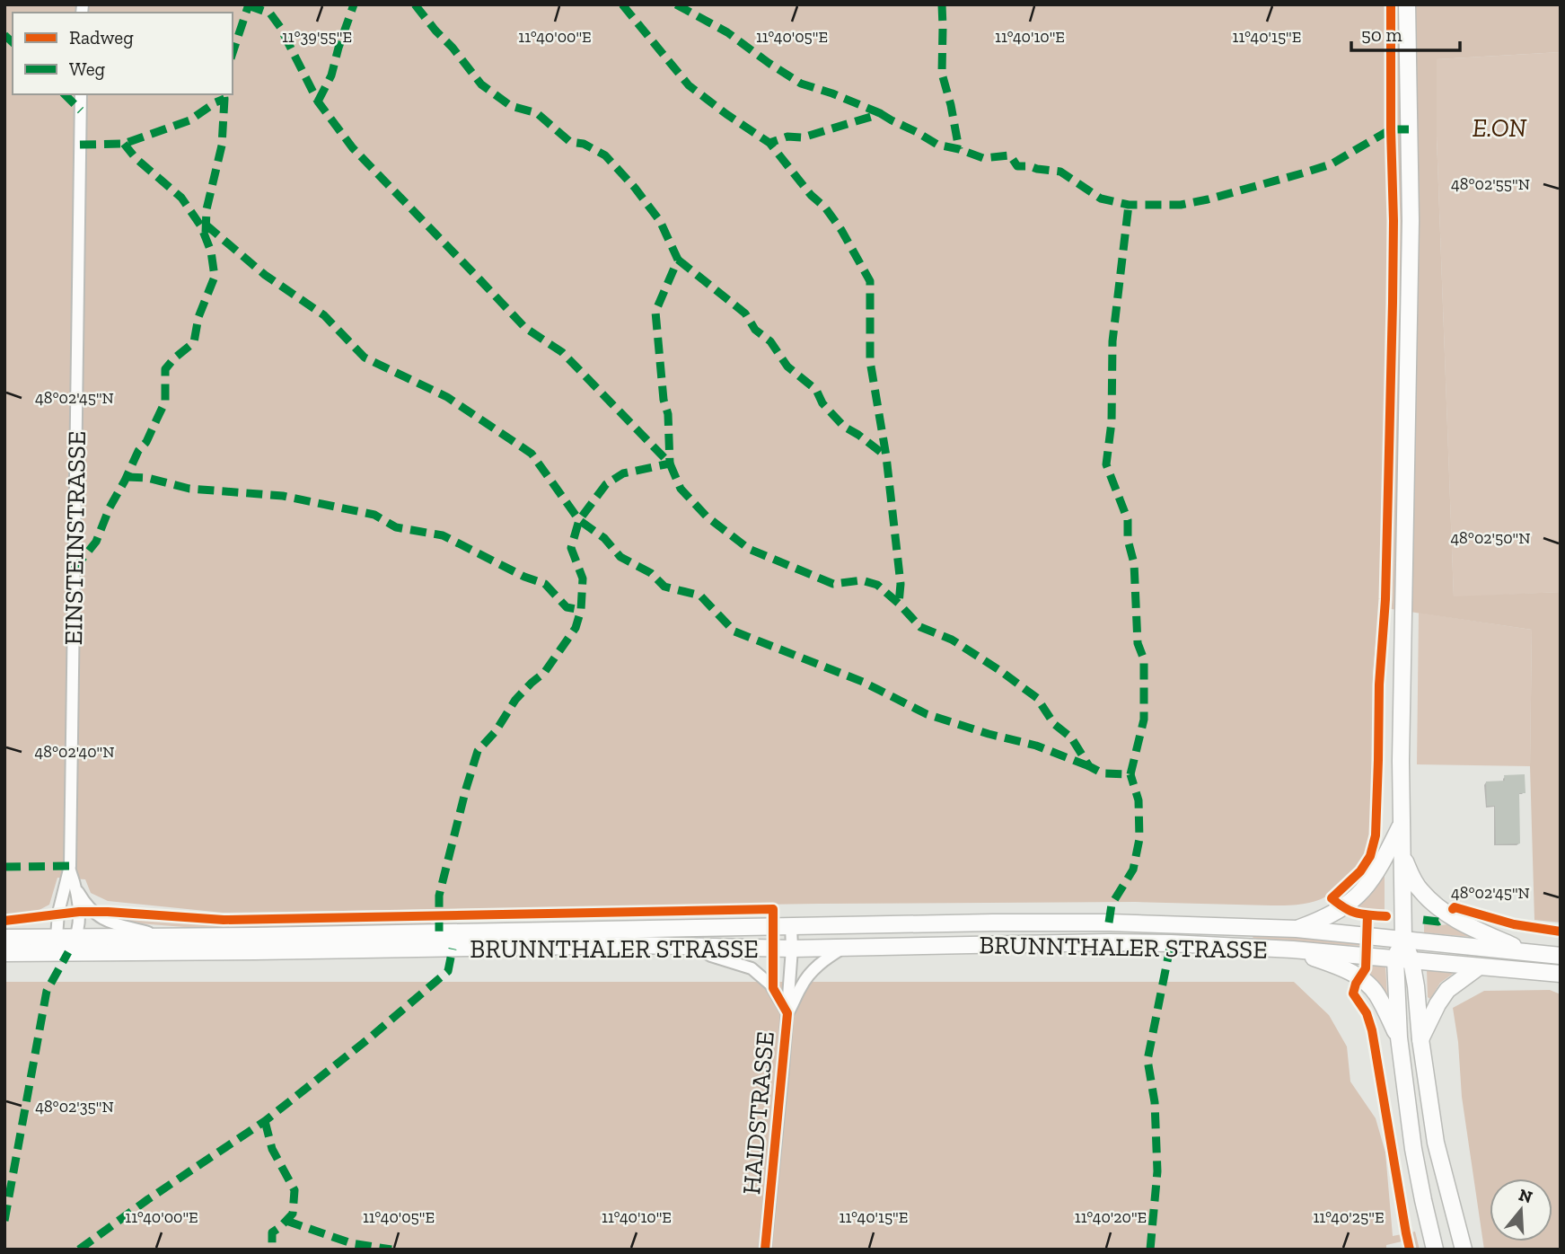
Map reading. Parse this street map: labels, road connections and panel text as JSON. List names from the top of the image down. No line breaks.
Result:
{"streets":{"main road":["BRUNNTHALER STRASSE"],"street":["EINSTEINSTRASSE","HAIDSTRASSE"]},"crossings":[["EINSTEINSTRASSE","BRUNNTHALER STRASSE"],["BRUNNTHALER STRASSE","HAIDSTRASSE"]],"parks":["E.ON"],"legend":["Radweg","Weg"],"scale_bar":"50 m","north":"top","coordinates":["11°39'55\"E","11°40'00\"E","11°40'05\"E","11°40'10\"E","11°40'15\"E","48°02'55\"N","48°02'45\"N","48°02'50\"N","48°02'40\"N","48°02'35\"N","11°40'25\"E","11°40'20\"E"]}
